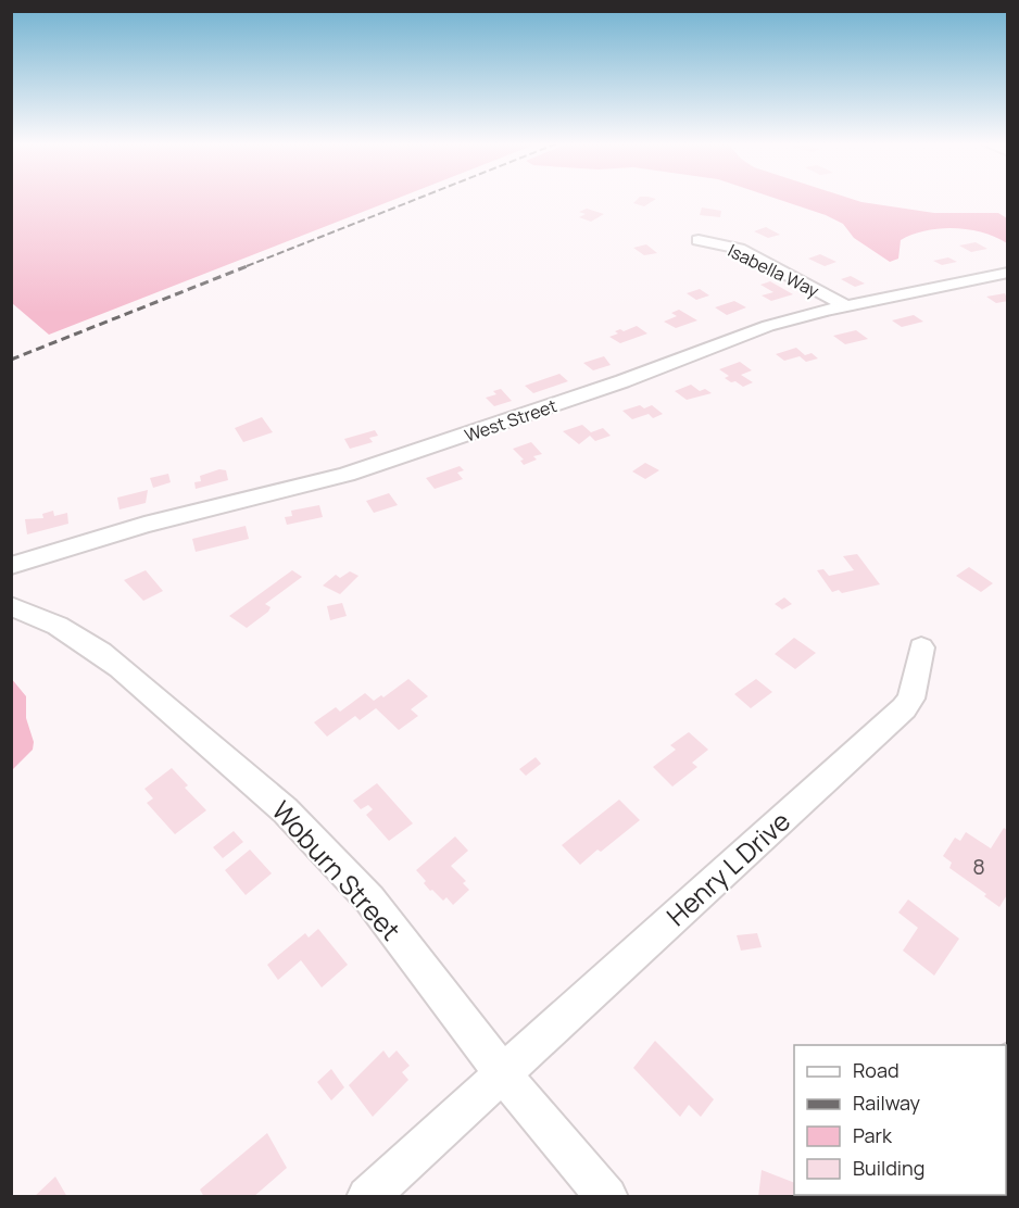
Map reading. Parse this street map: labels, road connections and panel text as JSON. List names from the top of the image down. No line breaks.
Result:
{"streets":{"street":["Isabella Way","West Street","Henry L Drive","Woburn Street"]},"crossings":[["Isabella Way","West Street"],["Henry L Drive","Woburn Street"]],"house_numbers":["8"],"legend":["Road","Railway","Park","Building"]}
